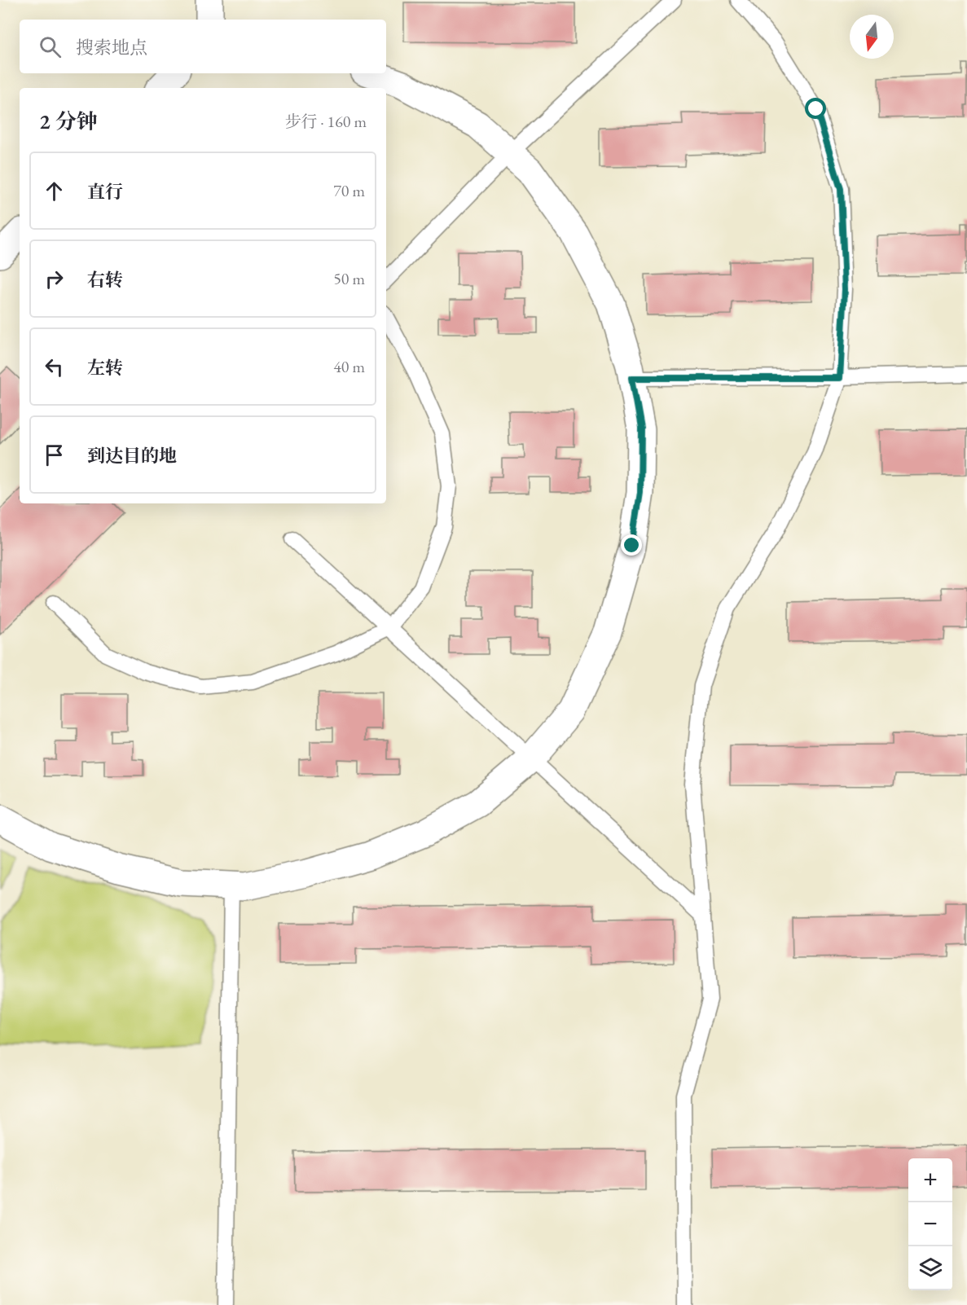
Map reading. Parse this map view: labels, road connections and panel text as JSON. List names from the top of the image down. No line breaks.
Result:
{"north":"bottom","page":{"search":"搜索地点","heading":["2 分钟","步行 · 160 m"],"list":[["直行","70 m"],["右转","50 m"],["左转","40 m"],"到达目的地"],"map_buttons":["+","−"]}}
